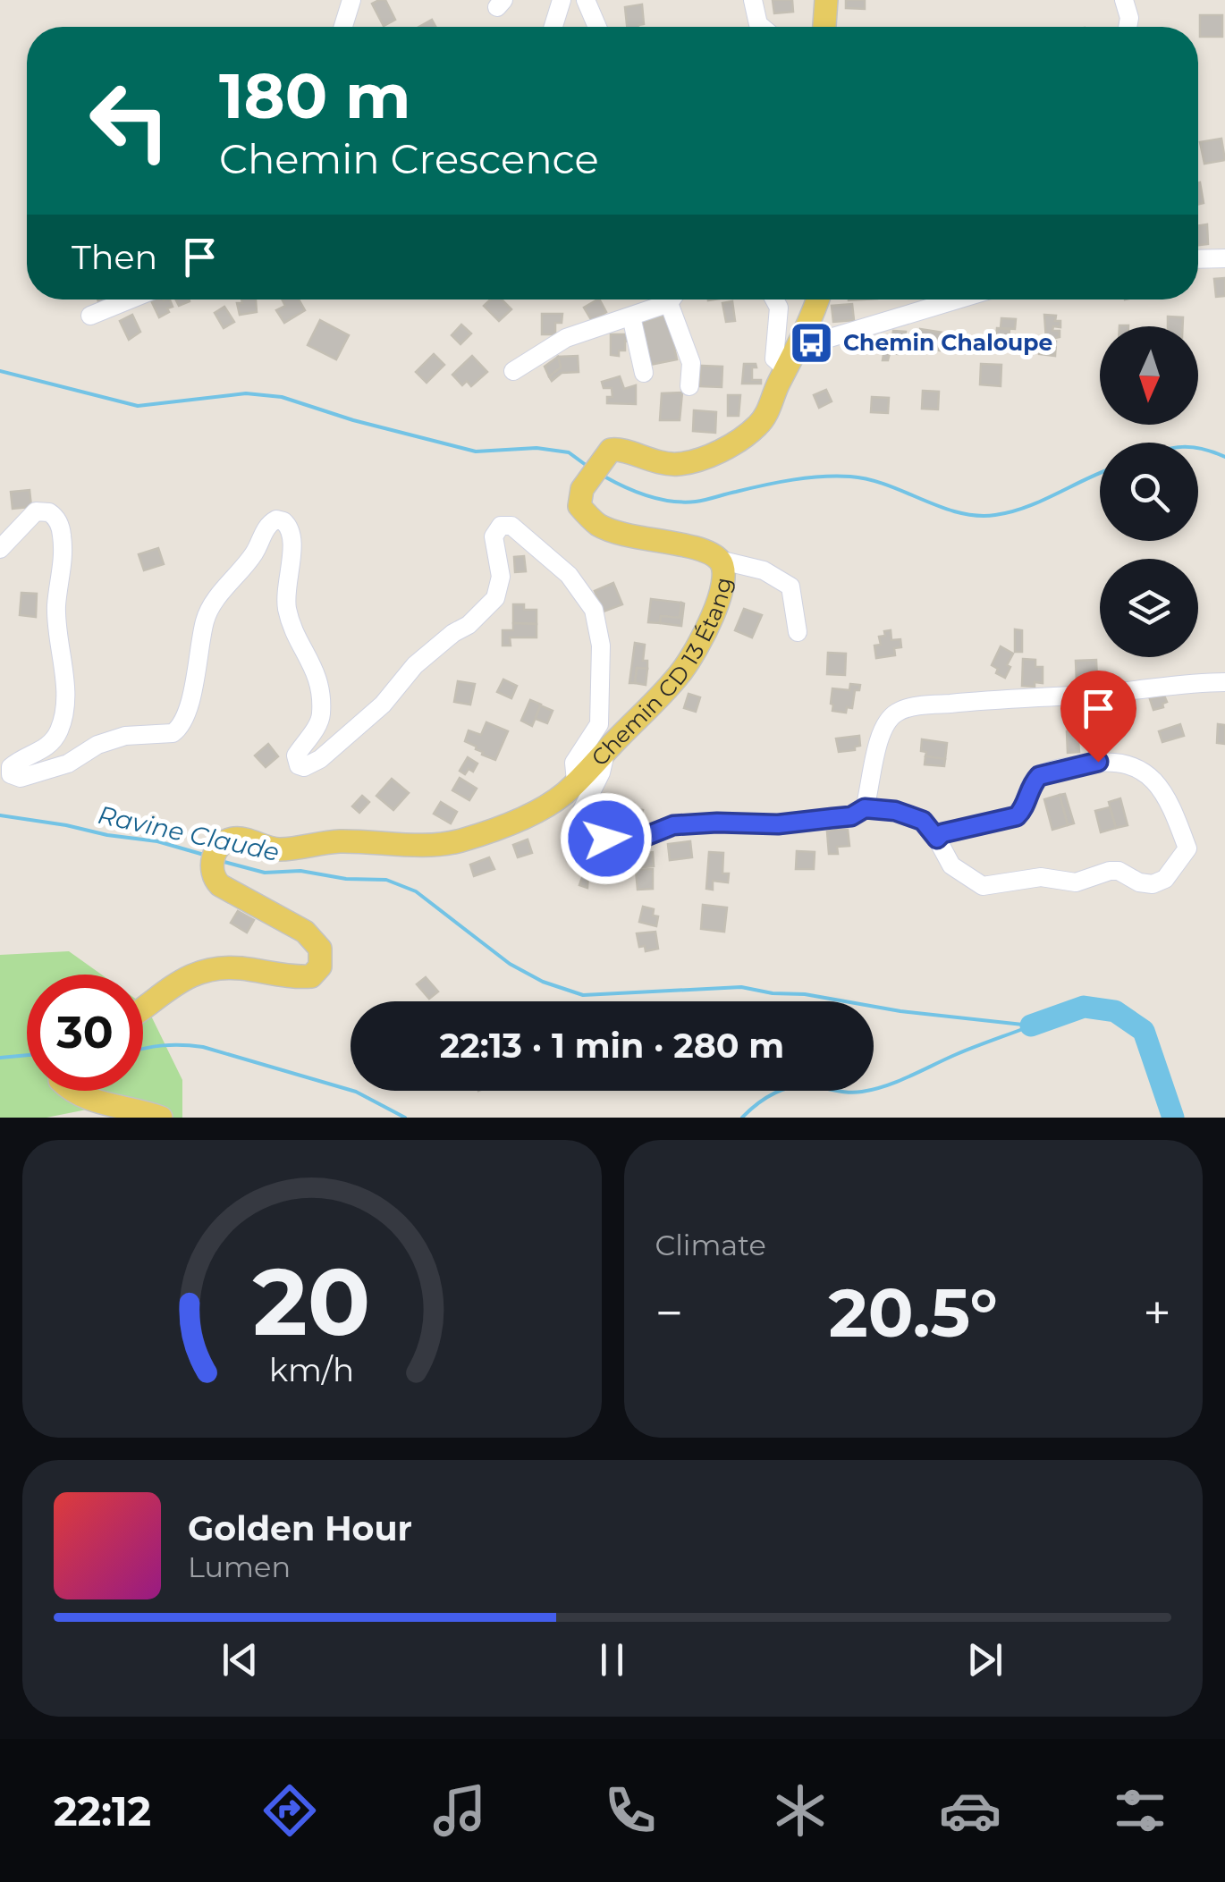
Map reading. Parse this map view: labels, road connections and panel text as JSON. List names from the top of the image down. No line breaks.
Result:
{"streets":{"main road":["Chemin CD 13 Étang"]},"water":["Ravine Claude"],"places":{"bus stop":["Chemin Chaloupe"]},"north":"bottom","page":{"turn":["180 m","Chemin Crescence"],"then":"Then","limit":"30","trip":"22:13 · 1 min · 280 m","tile":"Climate","heat":["−","20.5°","+"],"song":["Golden Hour","Lumen"],"tabs":"22:12","gauge":["20","km/h"]}}
